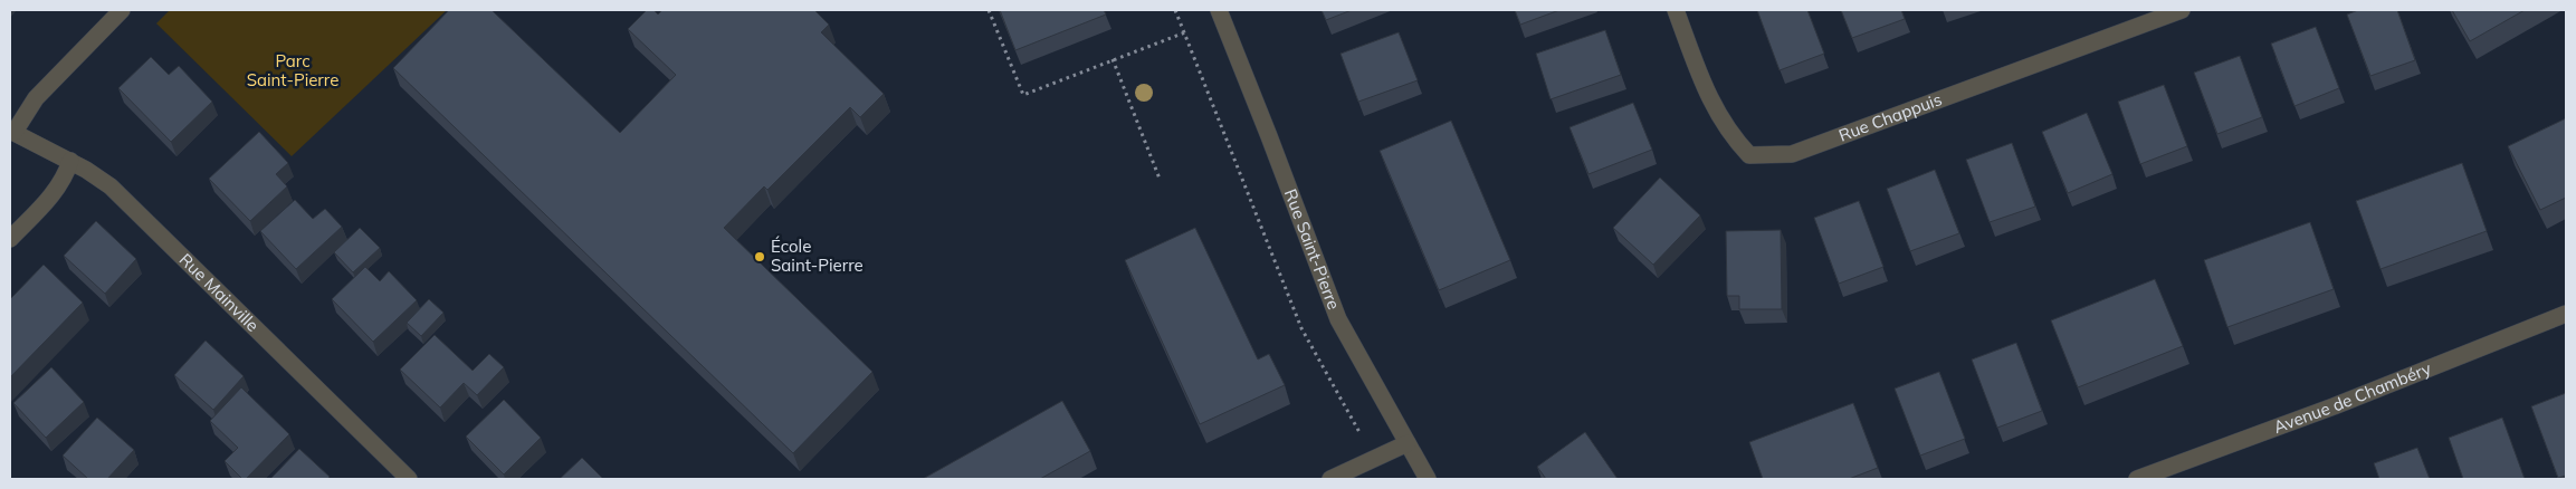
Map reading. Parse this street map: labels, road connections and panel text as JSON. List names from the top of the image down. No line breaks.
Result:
{"streets":{"street":["Rue Chappuis","Rue Saint-Pierre","Rue Mainville","Avenue de Chambéry"]},"parks":["Parc Saint-Pierre"],"places":["École Saint-Pierre"]}
